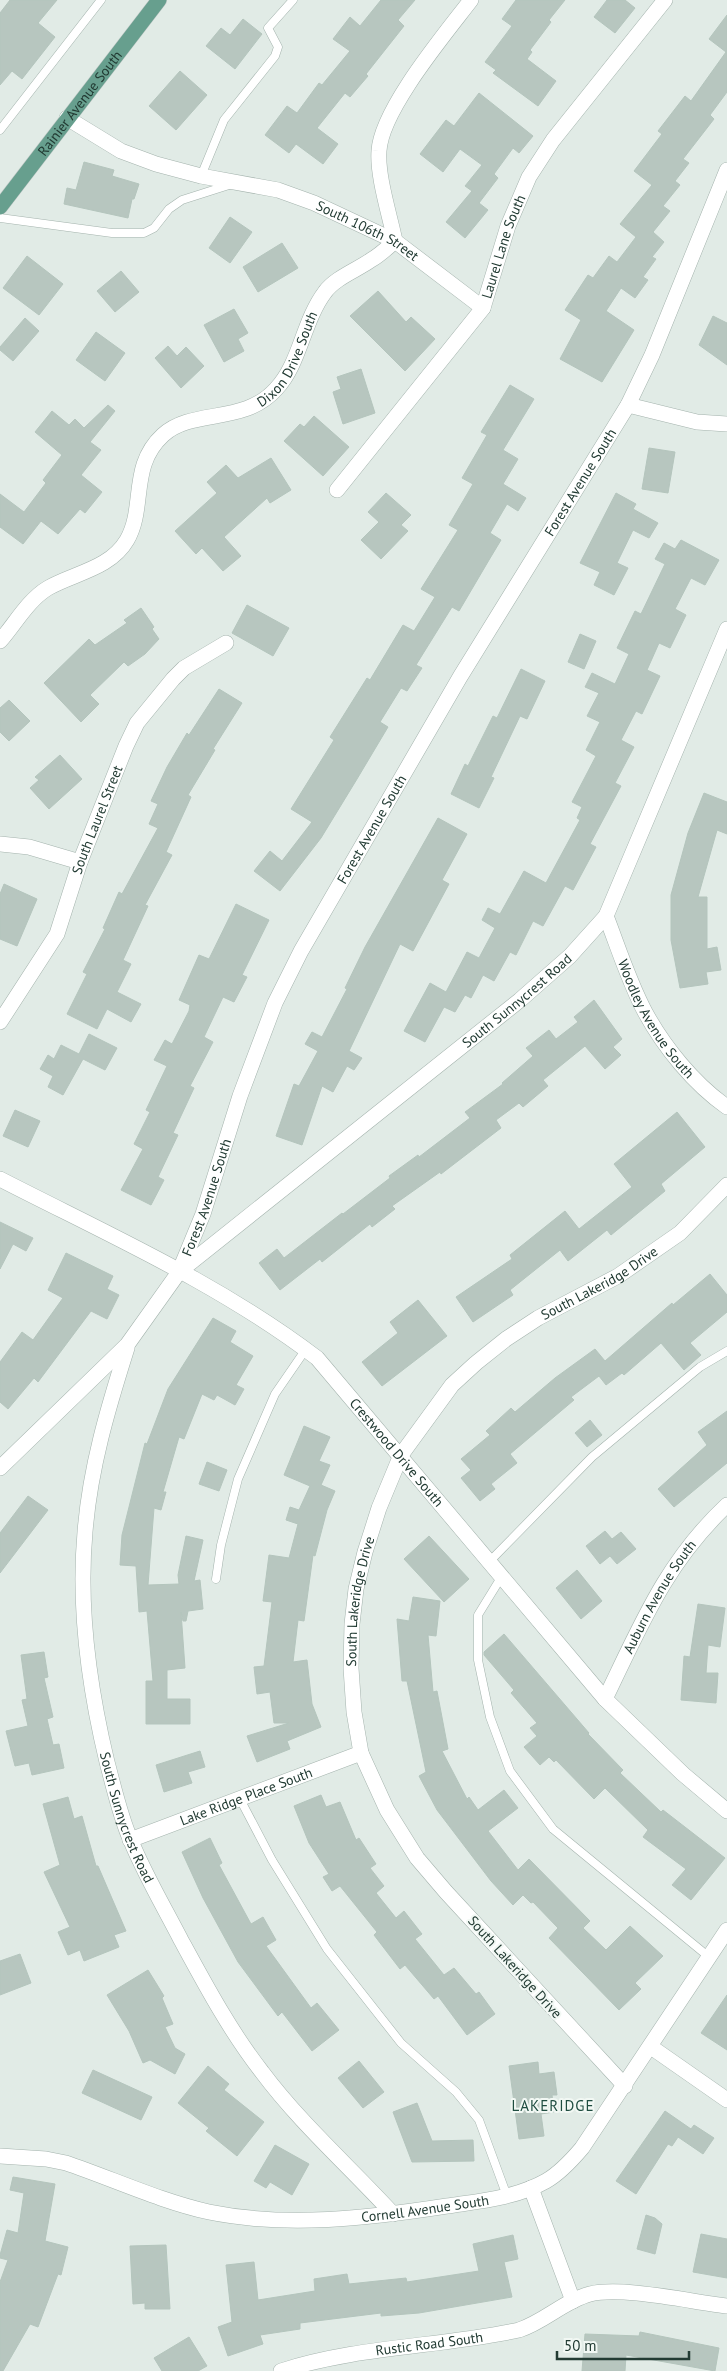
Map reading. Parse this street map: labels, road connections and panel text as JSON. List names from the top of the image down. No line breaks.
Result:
{"streets":{"main road":["Rainier Avenue South"],"street":["South 106th Street","Laurel Lane South","Dixon Drive South","Forest Avenue South","South Laurel Street","South Sunnycrest Road","Woodley Avenue South","South Lakeridge Drive","Crestwood Drive South","Auburn Avenue South","Lake Ridge Place South","Cornell Avenue South","Rustic Road South"]},"crossings":[["Rainier Avenue South","South 106th Street"],["South 106th Street","Laurel Lane South"],["South 106th Street","Dixon Drive South"],["Forest Avenue South","South Sunnycrest Road"],["Forest Avenue South","Crestwood Drive South"],["South Sunnycrest Road","Woodley Avenue South"],["South Sunnycrest Road","Crestwood Drive South"],["South Sunnycrest Road","Lake Ridge Place South"],["South Sunnycrest Road","Cornell Avenue South"],["South Lakeridge Drive","Crestwood Drive South"],["South Lakeridge Drive","Lake Ridge Place South"],["South Lakeridge Drive","Cornell Avenue South"],["Crestwood Drive South","Auburn Avenue South"]],"districts":["LAKERIDGE"],"scale_bar":"50 m"}
